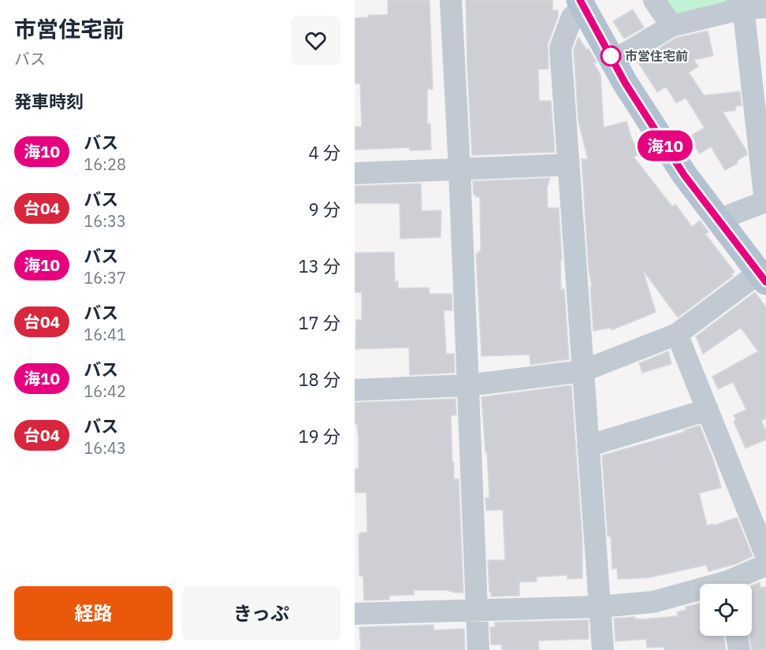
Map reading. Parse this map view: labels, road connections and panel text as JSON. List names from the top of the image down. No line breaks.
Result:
{"places":["市営住宅前"],"lines":["bus line 海10"],"page":{"heading":[["市営住宅前","バス"],"発車時刻"],"on_map":"海10","list":[{"mark":"海10","name":"バス","note":"16:28","value":"4 分"},{"mark":"台04","name":"バス","note":"16:33","value":"9 分"},{"mark":"海10","name":"バス","note":"16:37","value":"13 分"},{"mark":"台04","name":"バス","note":"16:41","value":"17 分"},{"mark":"海10","name":"バス","note":"16:42","value":"18 分"},{"mark":"台04","name":"バス","note":"16:43","value":"19 分"}],"buttons":["経路","きっぷ"]}}
